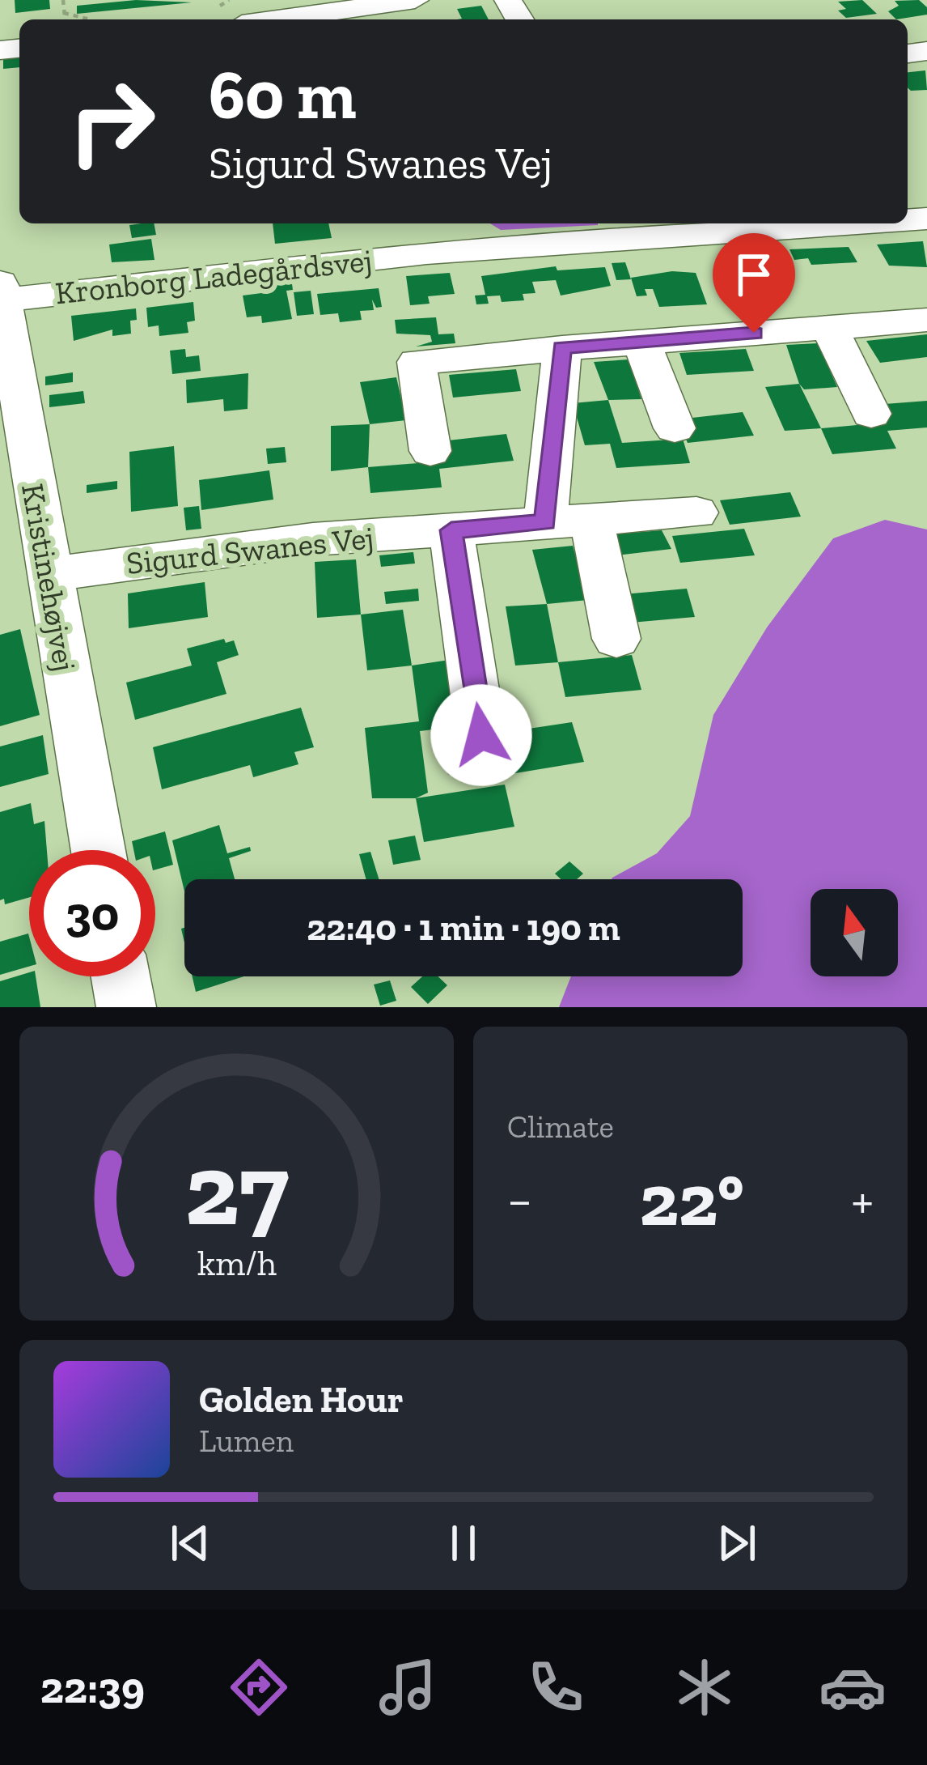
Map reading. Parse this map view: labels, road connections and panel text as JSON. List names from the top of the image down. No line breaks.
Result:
{"streets":{"street":["Kronborg Ladegårdsvej","Sigurd Swanes Vej","Kristinehøjvej"]},"crossings":[["Kronborg Ladegårdsvej","Kristinehøjvej"],["Sigurd Swanes Vej","Kristinehøjvej"]],"north":"top","page":{"turn":["60 m","Sigurd Swanes Vej"],"limit":"30","trip":"22:40 · 1 min · 190 m","tile":"Climate","heat":["−","22°","+"],"song":["Golden Hour","Lumen"],"tabs":"22:39","gauge":["27","km/h"]}}
